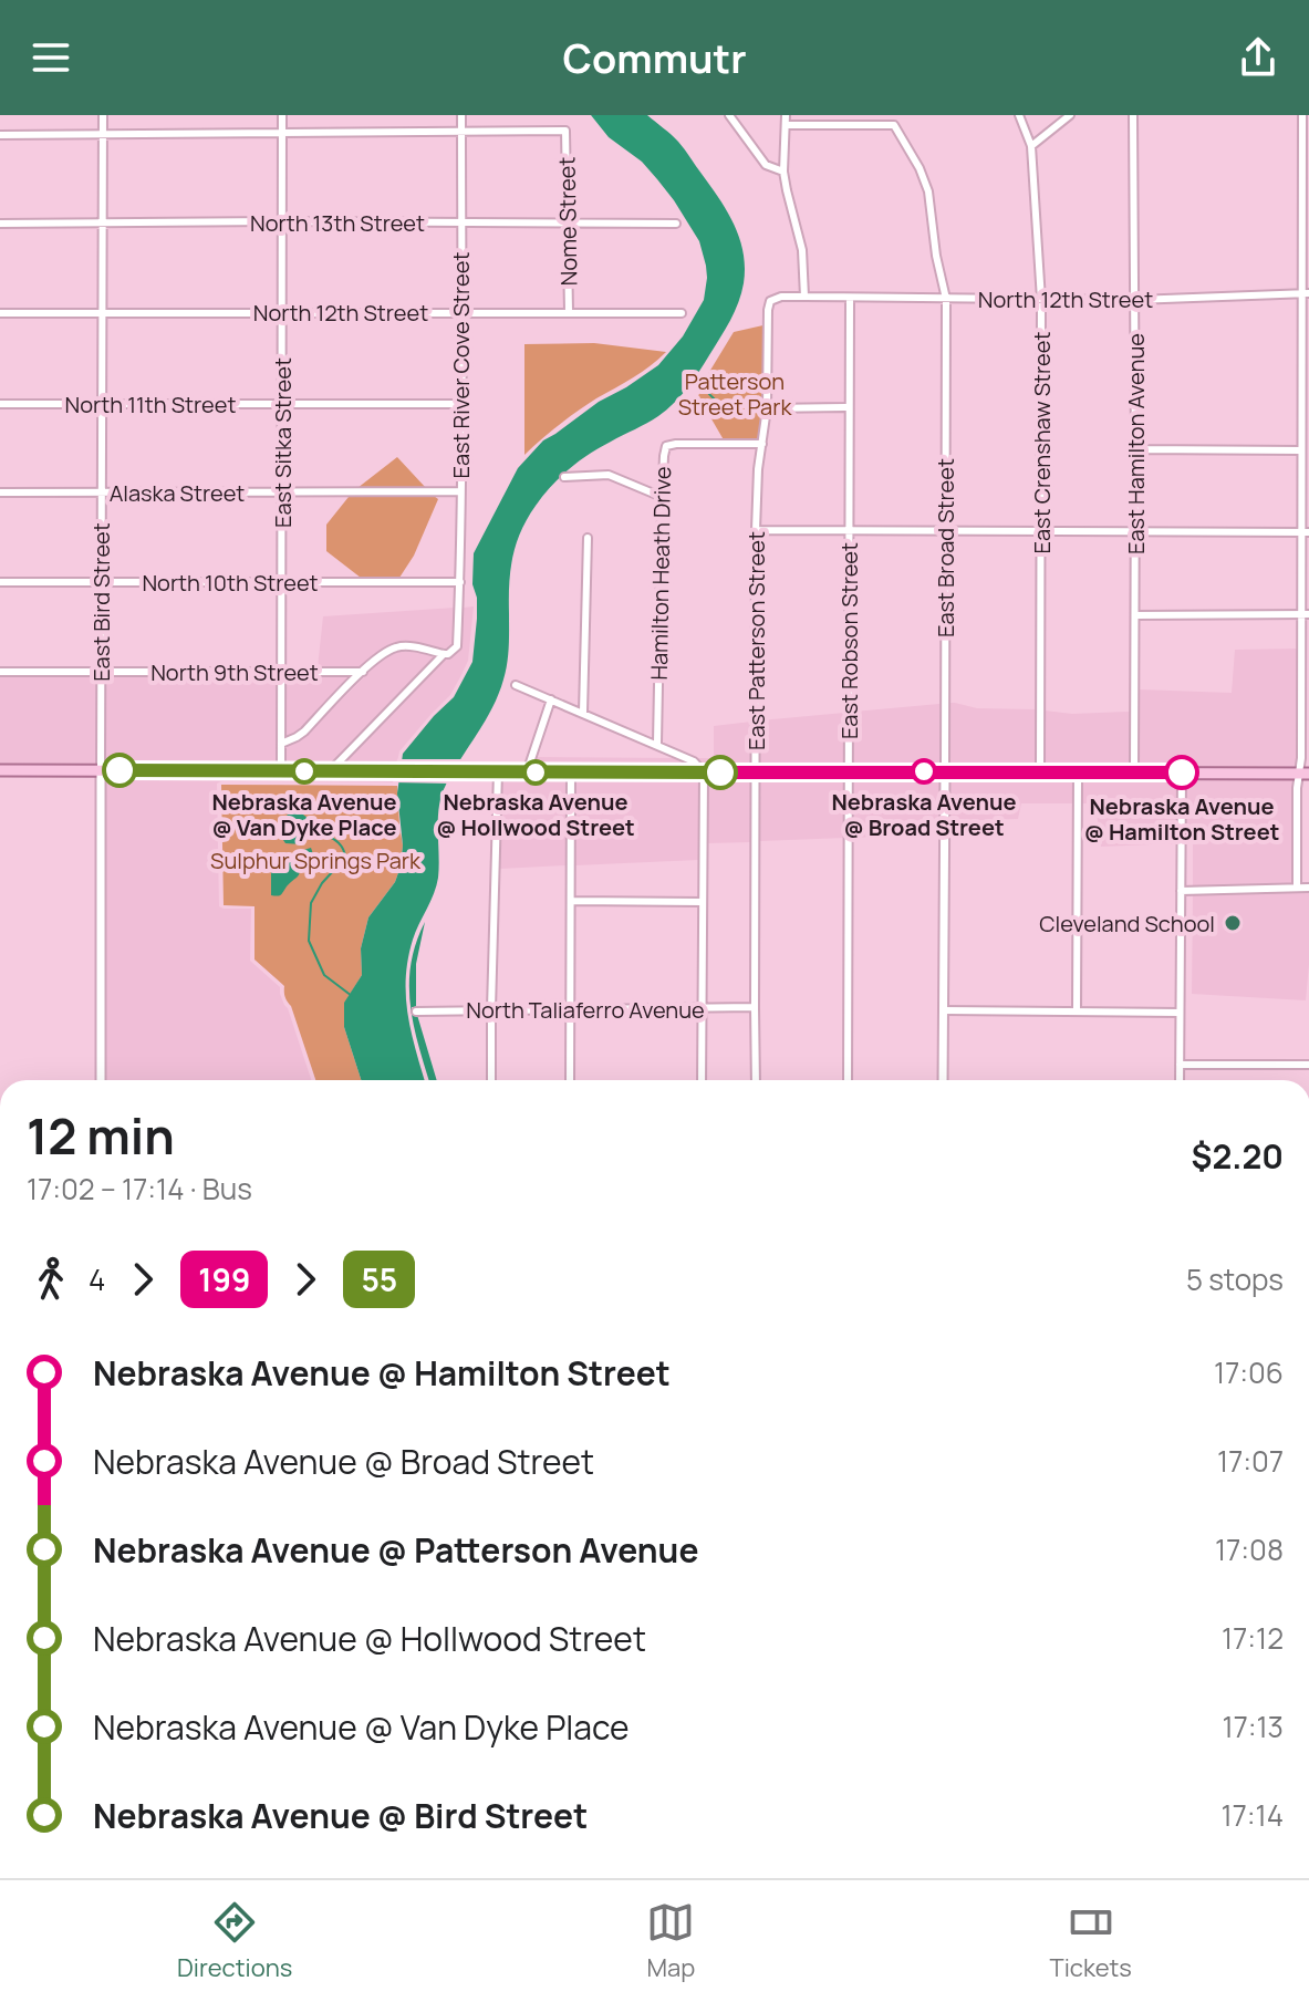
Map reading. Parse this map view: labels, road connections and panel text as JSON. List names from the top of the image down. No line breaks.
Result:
{"streets":{"street":["Nome Street","North 13th Street","North 12th Street","East River Cove Street","North 11th Street","East Sitka Street","East Crenshaw Street","East Hamilton Avenue","Alaska Street","East Broad Street","Hamilton Heath Drive","North 10th Street","East Bird Street","East Patterson Street","East Robson Street","North 9th Street","North Taliaferro Avenue"]},"crossings":[["Nome Street","North 13th Street"],["Nome Street","North 12th Street"],["Nome Street","East River Cove Street"],["North 13th Street","East River Cove Street"],["North 13th Street","East Sitka Street"],["North 13th Street","East Bird Street"],["North 12th Street","East River Cove Street"],["North 12th Street","East Sitka Street"],["North 12th Street","East Crenshaw Street"],["North 12th Street","East Hamilton Avenue"],["North 12th Street","East Broad Street"],["North 12th Street","East Bird Street"],["North 12th Street","East Patterson Street"],["North 12th Street","East Robson Street"],["East River Cove Street","North 11th Street"],["East River Cove Street","Alaska Street"],["East River Cove Street","North 10th Street"],["North 11th Street","East Sitka Street"],["North 11th Street","East Bird Street"],["East Sitka Street","Alaska Street"],["East Sitka Street","North 10th Street"],["East Sitka Street","North 9th Street"],["Alaska Street","East Bird Street"],["Hamilton Heath Drive","East Patterson Street"],["North 10th Street","East Bird Street"],["East Bird Street","North 9th Street"],["East Patterson Street","North Taliaferro Avenue"]],"parks":["Patterson Street Park","Sulphur Springs Park"],"places":["Nebraska Avenue @ Van Dyke Place","Nebraska Avenue @ Broad Street","Nebraska Avenue @ Hollwood Street","Nebraska Avenue @ Hamilton Street","Cleveland School"],"lines":["bus line 55","bus line 199"],"page":{"header":"Commutr","heading":["12 min","17:02 – 17:14 · Bus","$2.20"],"legs":["4","199","55","5 stops"],"list":[{"name":"Nebraska Avenue @ Hamilton Street","value":"17:06"},{"name":"Nebraska Avenue @ Broad Street","value":"17:07"},{"name":"Nebraska Avenue @ Patterson Avenue","value":"17:08"},{"name":"Nebraska Avenue @ Hollwood Street","value":"17:12"},{"name":"Nebraska Avenue @ Van Dyke Place","value":"17:13"},{"name":"Nebraska Avenue @ Bird Street","value":"17:14"}],"tabs":["Directions","Map","Tickets"]}}
